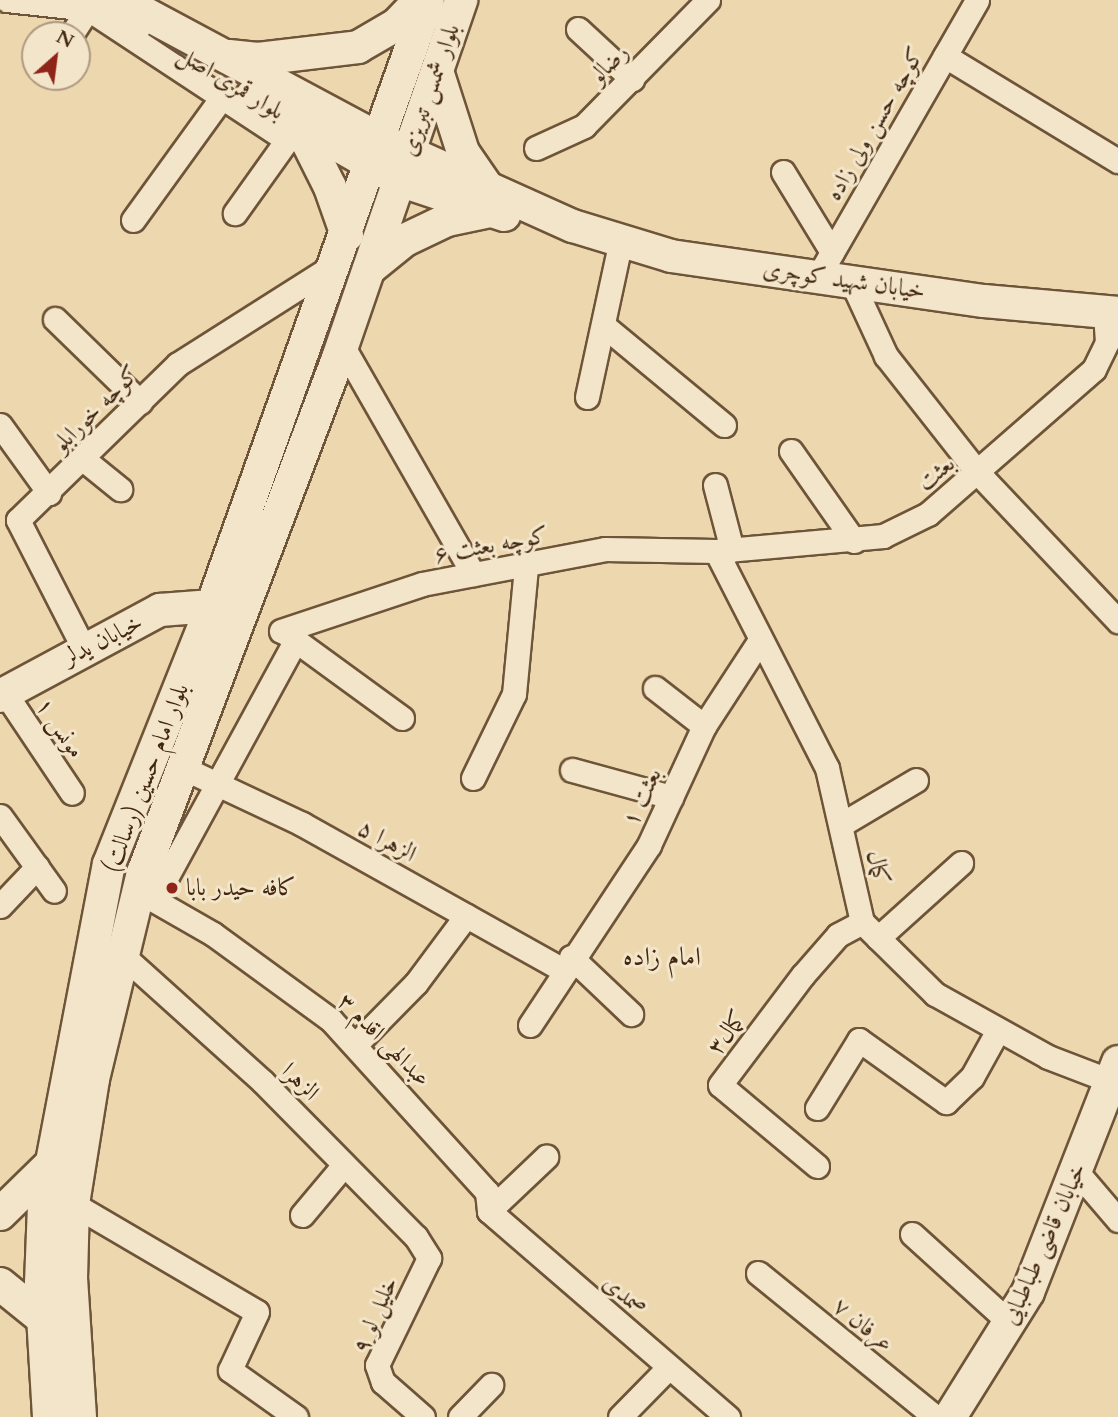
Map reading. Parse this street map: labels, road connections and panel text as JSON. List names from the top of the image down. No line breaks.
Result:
{"streets":{"main road":["بلوار قمری اصل","بلوار شمس تبریزی","خیابان شهید کوچری","خیابان یدلر","بلوار امام حسین (رسالت)","خیابان قاضی طباطبایی"],"street":["رضالو","کوچه حسن ولی زاده","کوچه خورابلو","بعثت","کوچه بعثت ۶","مونس ۱","بعثت ۱","الزهرا ۵","کمال","کمال۳","عبدالهی اقدم ۳","الزهرا","صمدی","خلیل لو ۹","عرفان ۷"]},"crossings":[["بلوار قمری اصل","بلوار شمس تبریزی"],["بلوار قمری اصل","خیابان شهید کوچری"],["بلوار قمری اصل","بلوار امام حسین (رسالت)"],["بلوار شمس تبریزی","خیابان شهید کوچری"],["بلوار شمس تبریزی","بلوار امام حسین (رسالت)"],["کوچه حسن ولی زاده","خیابان شهید کوچری"],["خیابان شهید کوچری","بعثت"],["خیابان شهید کوچری","بلوار امام حسین (رسالت)"],["کوچه خورابلو","خیابان یدلر"],["کوچه خورابلو","بلوار امام حسین (رسالت)"],["بعثت","کوچه بعثت ۶"],["بعثت","کمال"],["کوچه بعثت ۶","کمال"],["خیابان یدلر","مونس ۱"],["خیابان یدلر","بلوار امام حسین (رسالت)"],["بلوار امام حسین (رسالت)","الزهرا ۵"],["بلوار امام حسین (رسالت)","عبدالهی اقدم ۳"],["بلوار امام حسین (رسالت)","الزهرا"],["بعثت ۱","الزهرا ۵"],["بعثت ۱","کمال"],["کمال","کمال۳"],["عبدالهی اقدم ۳","صمدی"],["الزهرا","خلیل لو ۹"]],"districts":["امام زاده"],"places":["کافه حیدر بابا"],"north":"top right"}
